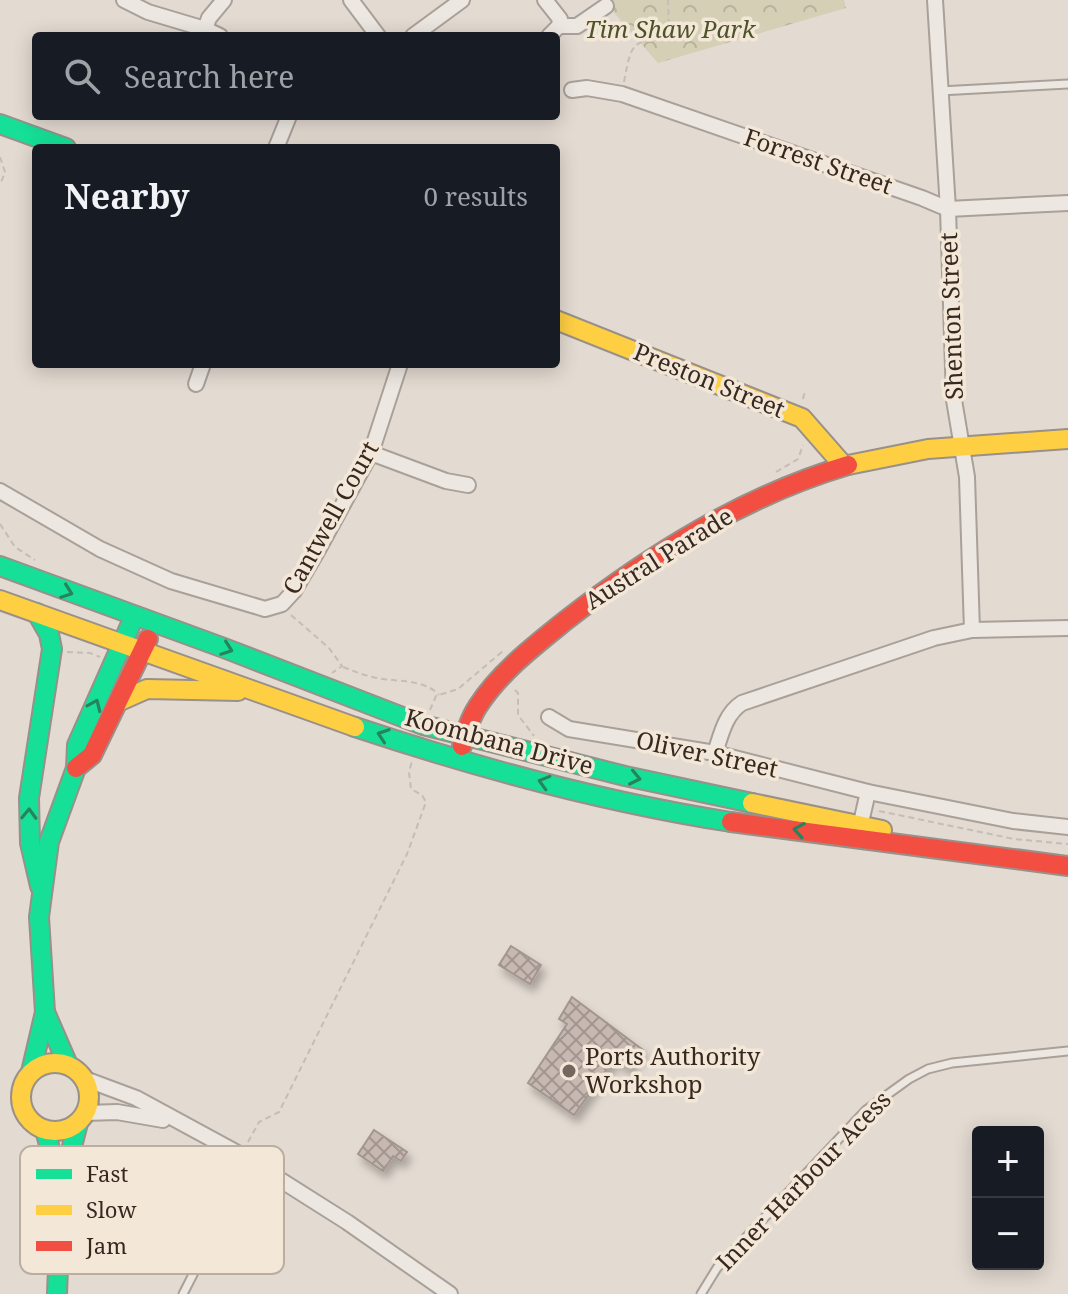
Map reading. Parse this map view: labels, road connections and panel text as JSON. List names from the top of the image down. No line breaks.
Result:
{"streets":{"main road":["Preston Street","Austral Parade","Koombana Drive"],"street":["Forrest Street","Shenton Street","Cantwell Court","Oliver Street"],"lane":["Inner Harbour Acess"]},"crossings":[["Forrest Street","Shenton Street"],["Shenton Street","Austral Parade"],["Preston Street","Austral Parade"],["Austral Parade","Koombana Drive"]],"parks":["Tim Shaw Park"],"places":["Ports Authority Workshop"],"legend":["Fast","Slow","Jam"],"page":{"search":"Search here","heading":["Nearby","0 results"],"map_buttons":["+","−"]}}
